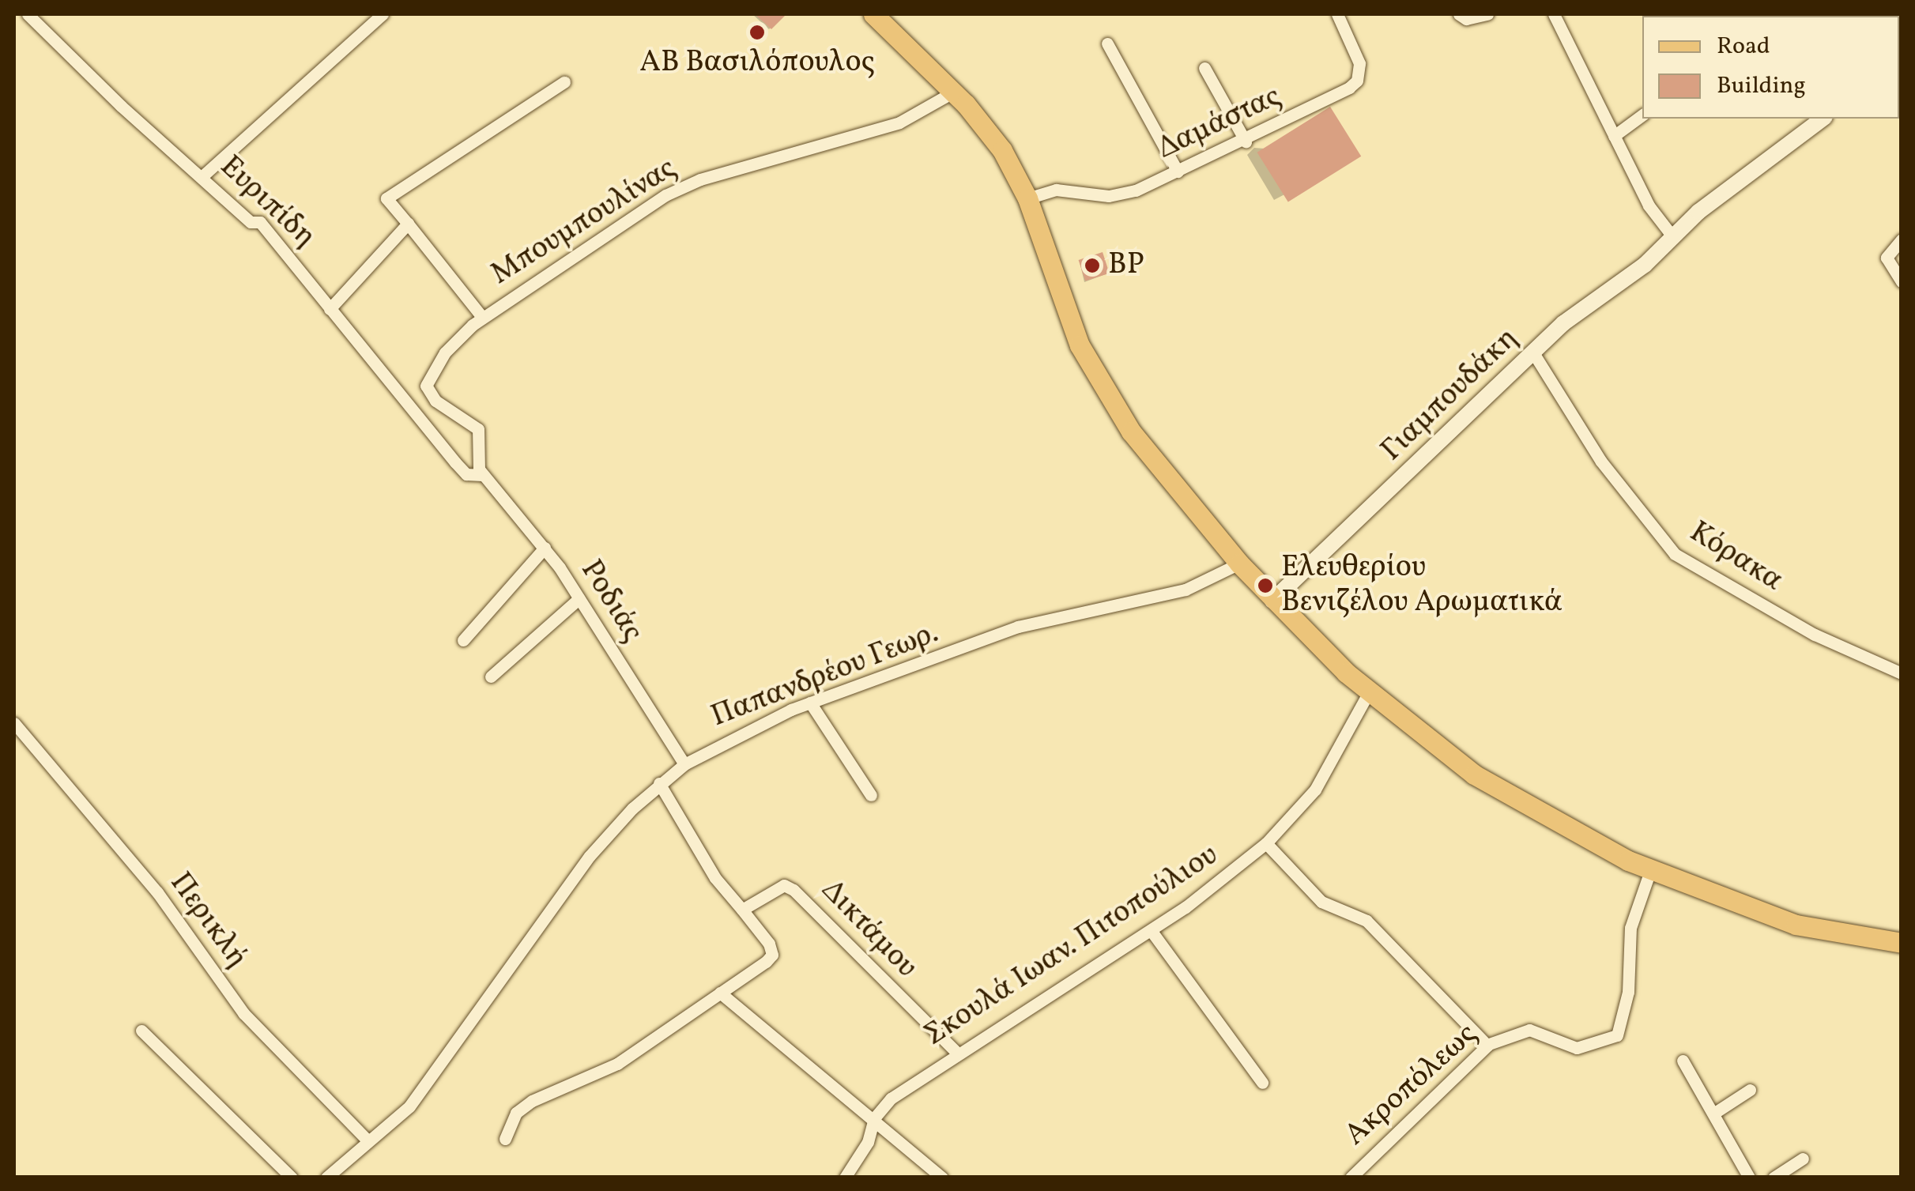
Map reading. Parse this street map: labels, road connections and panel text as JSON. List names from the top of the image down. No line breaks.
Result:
{"streets":{"street":["Δαμάστας","Ευριπίδη","Μπουμπουλίνας","Γιαμπουδάκη","Κόρακα","Ροδιάς","Παπανδρέου Γεωρ.","Περικλή","Δικτάμου","Σκουλά Ιωαν. Πιτοπούλιου","Ακροπόλεως"]},"crossings":[["Ευριπίδη","Μπουμπουλίνας"],["Ευριπίδη","Ροδιάς"],["Μπουμπουλίνας","Ροδιάς"],["Γιαμπουδάκη","Κόρακα"],["Ροδιάς","Παπανδρέου Γεωρ."],["Παπανδρέου Γεωρ.","Περικλή"],["Δικτάμου","Σκουλά Ιωαν. Πιτοπούλιου"]],"places":["ΑΒ Βασιλόπουλος","BP","Ελευθερίου Βενιζέλου Αρωματικά"],"legend":["Road","Building"]}
